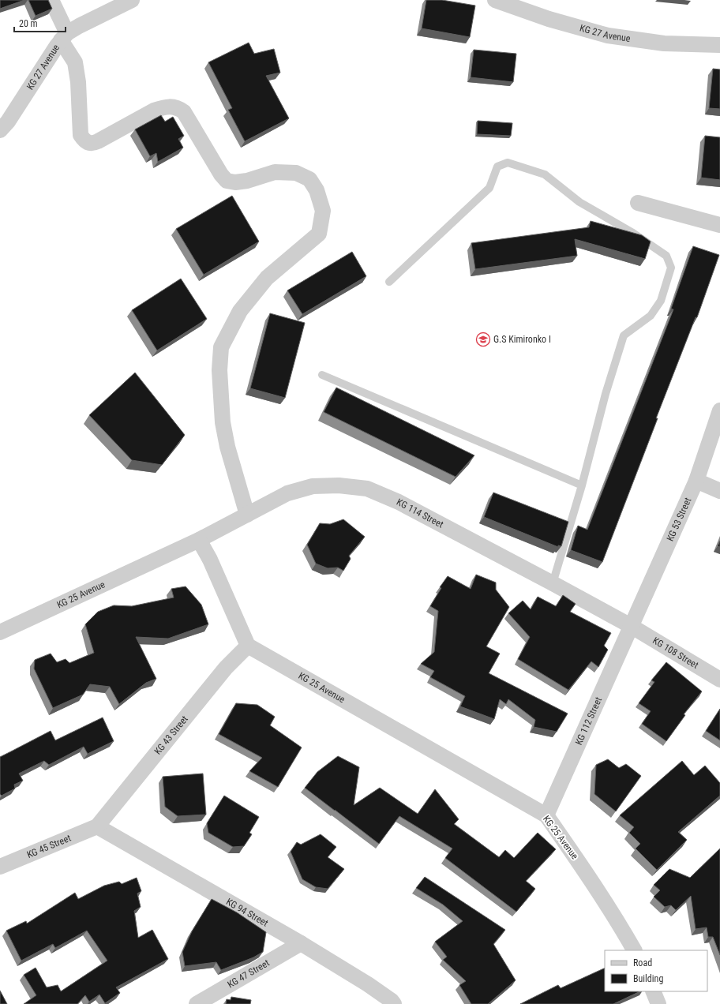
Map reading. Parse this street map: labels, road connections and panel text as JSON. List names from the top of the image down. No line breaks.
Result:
{"streets":{"street":["KG 27 Avenue","KG 114 Street","KG 53 Street","KG 25 Avenue","KG 108 Street","KG 112 Street","KG 43 Street","KG 45 Street","KG 94 Street","KG 47 Street"]},"crossings":[["KG 114 Street","KG 53 Street"],["KG 114 Street","KG 25 Avenue"],["KG 114 Street","KG 108 Street"],["KG 114 Street","KG 112 Street"],["KG 53 Street","KG 108 Street"],["KG 53 Street","KG 112 Street"],["KG 25 Avenue","KG 112 Street"],["KG 25 Avenue","KG 43 Street"],["KG 108 Street","KG 112 Street"],["KG 43 Street","KG 45 Street"],["KG 43 Street","KG 94 Street"],["KG 45 Street","KG 94 Street"],["KG 94 Street","KG 47 Street"]],"places":{"school or university":["G.S Kimironko I"]},"legend":["Road","Building"],"scale_bar":"20 m"}
